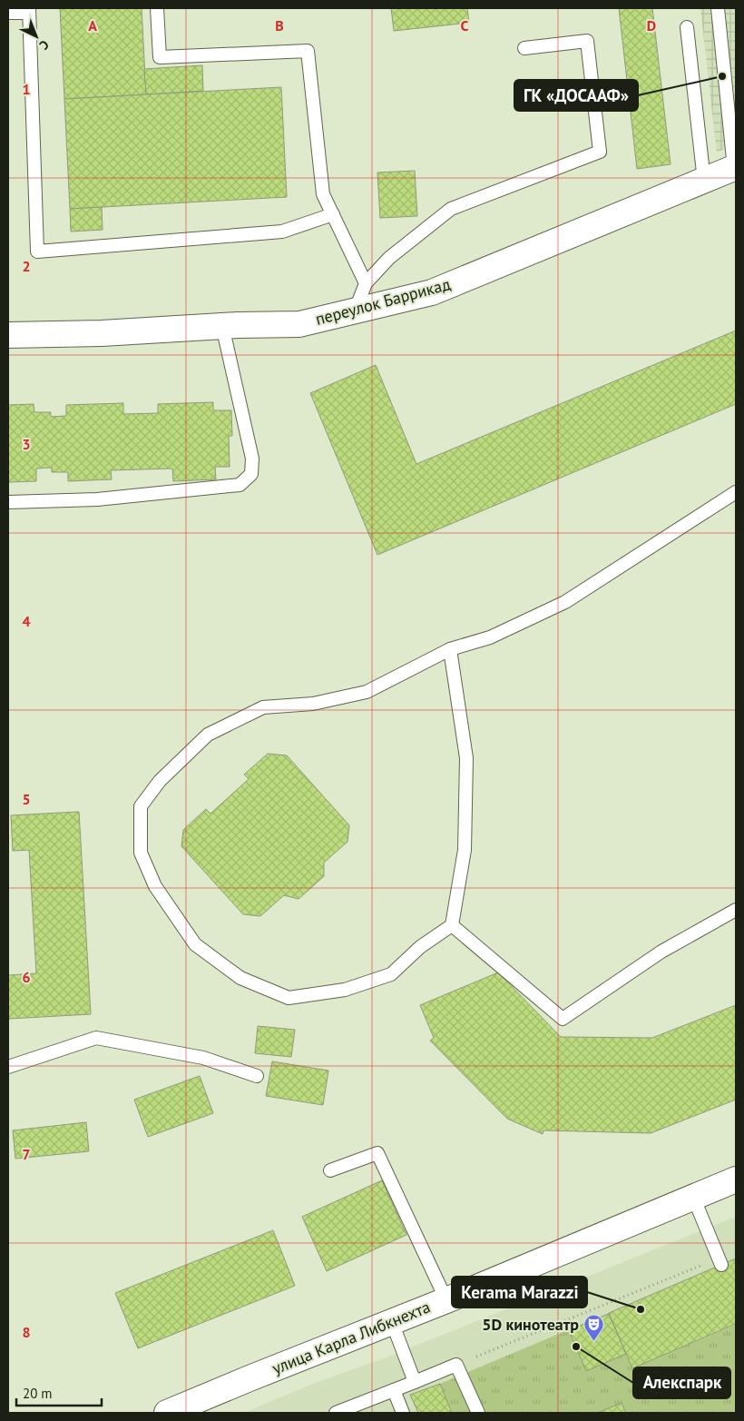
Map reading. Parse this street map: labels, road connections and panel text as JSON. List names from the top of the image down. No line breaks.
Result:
{"streets":{"street":["переулок Баррикад","улица Карла Либкнехта"]},"places":{"other":["ГК «ДОСААФ»","Kerama Marazzi","Алекспарк"],"theatre":["5D кинотеатр"]},"scale_bar":"20 m","north":"bottom right","grid":{"columns":["A","B","C","D"],"rows":["1","2","3","4","5","6","7","8"]}}
